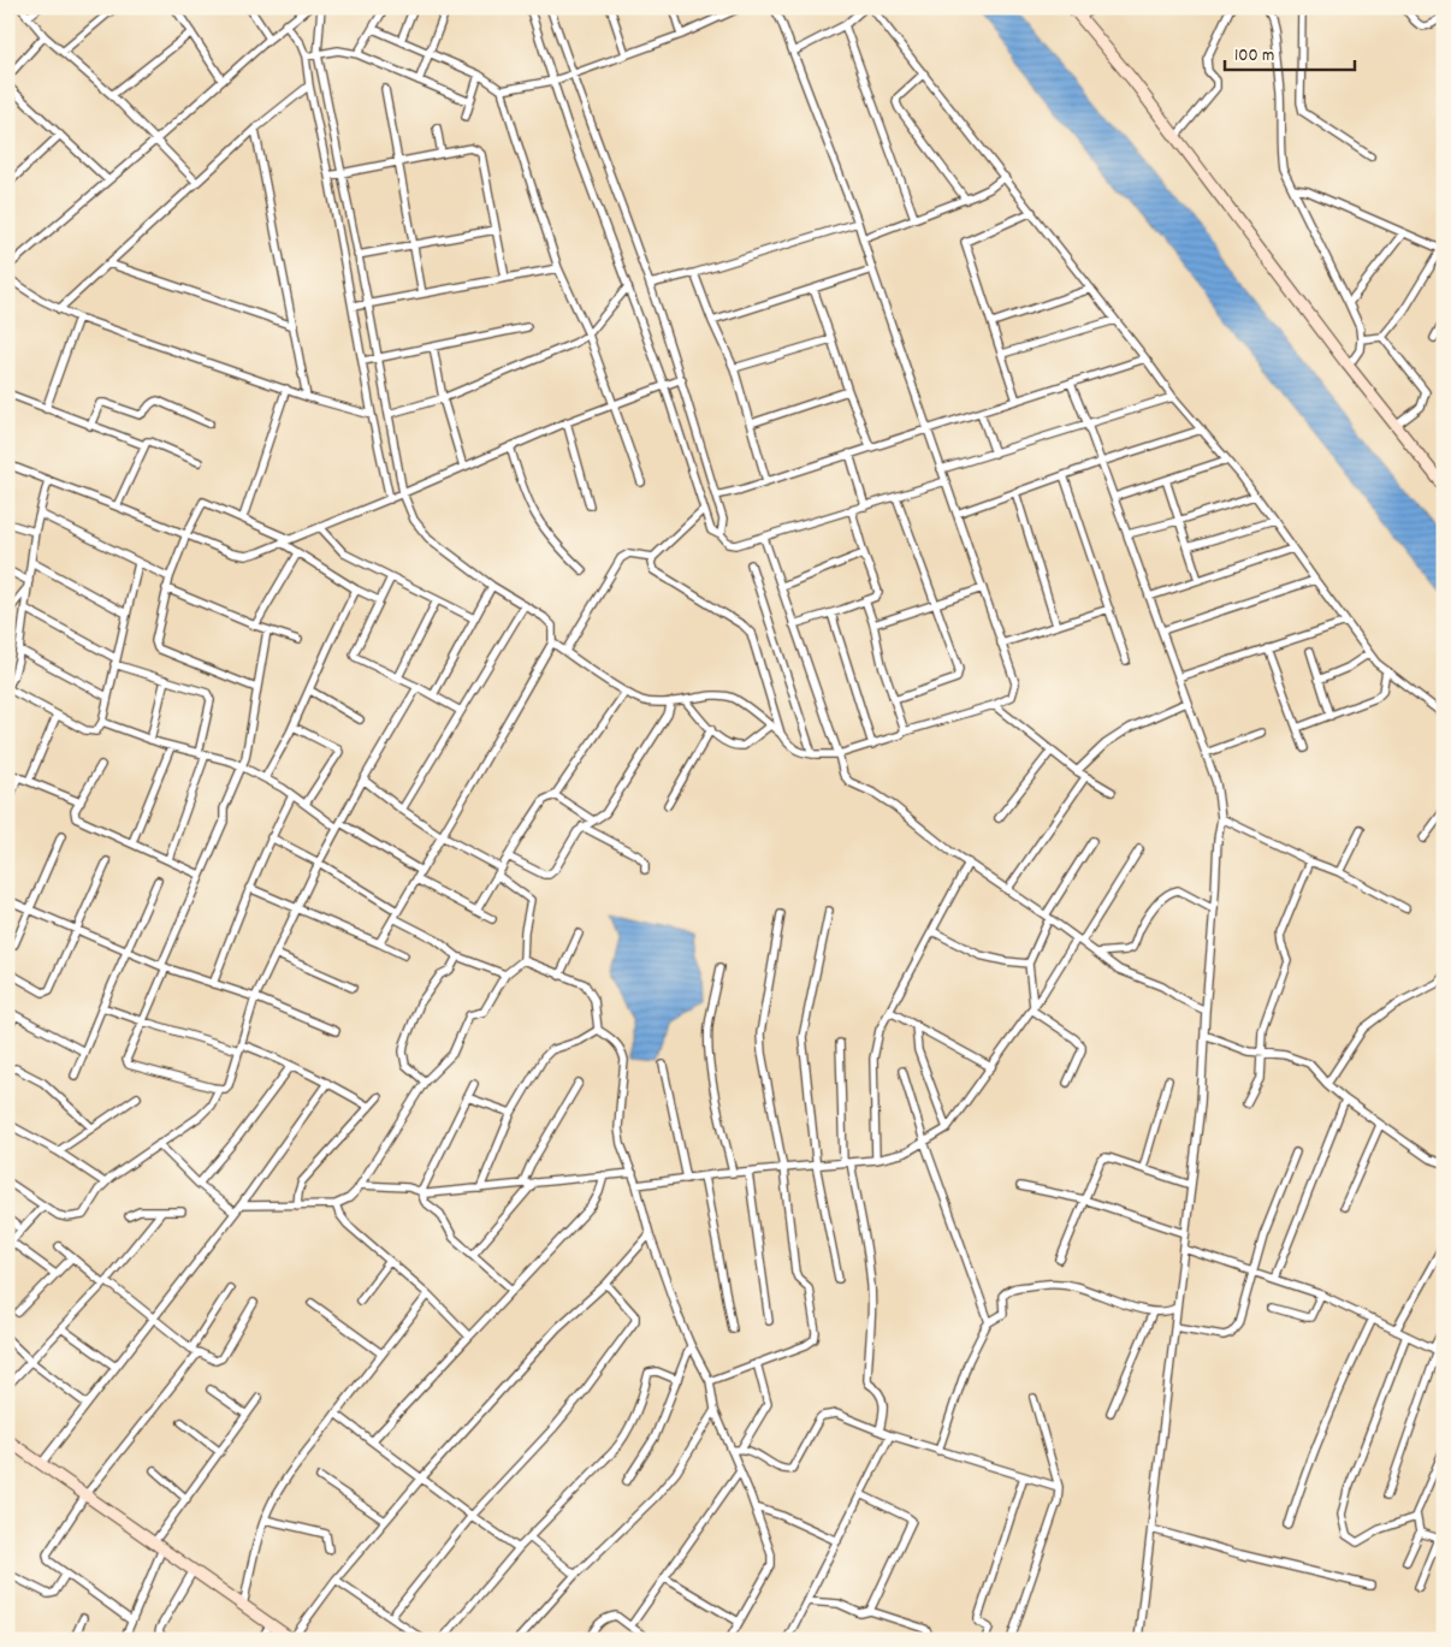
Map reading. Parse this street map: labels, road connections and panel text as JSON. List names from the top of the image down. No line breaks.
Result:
{"scale_bar":"100 m"}
